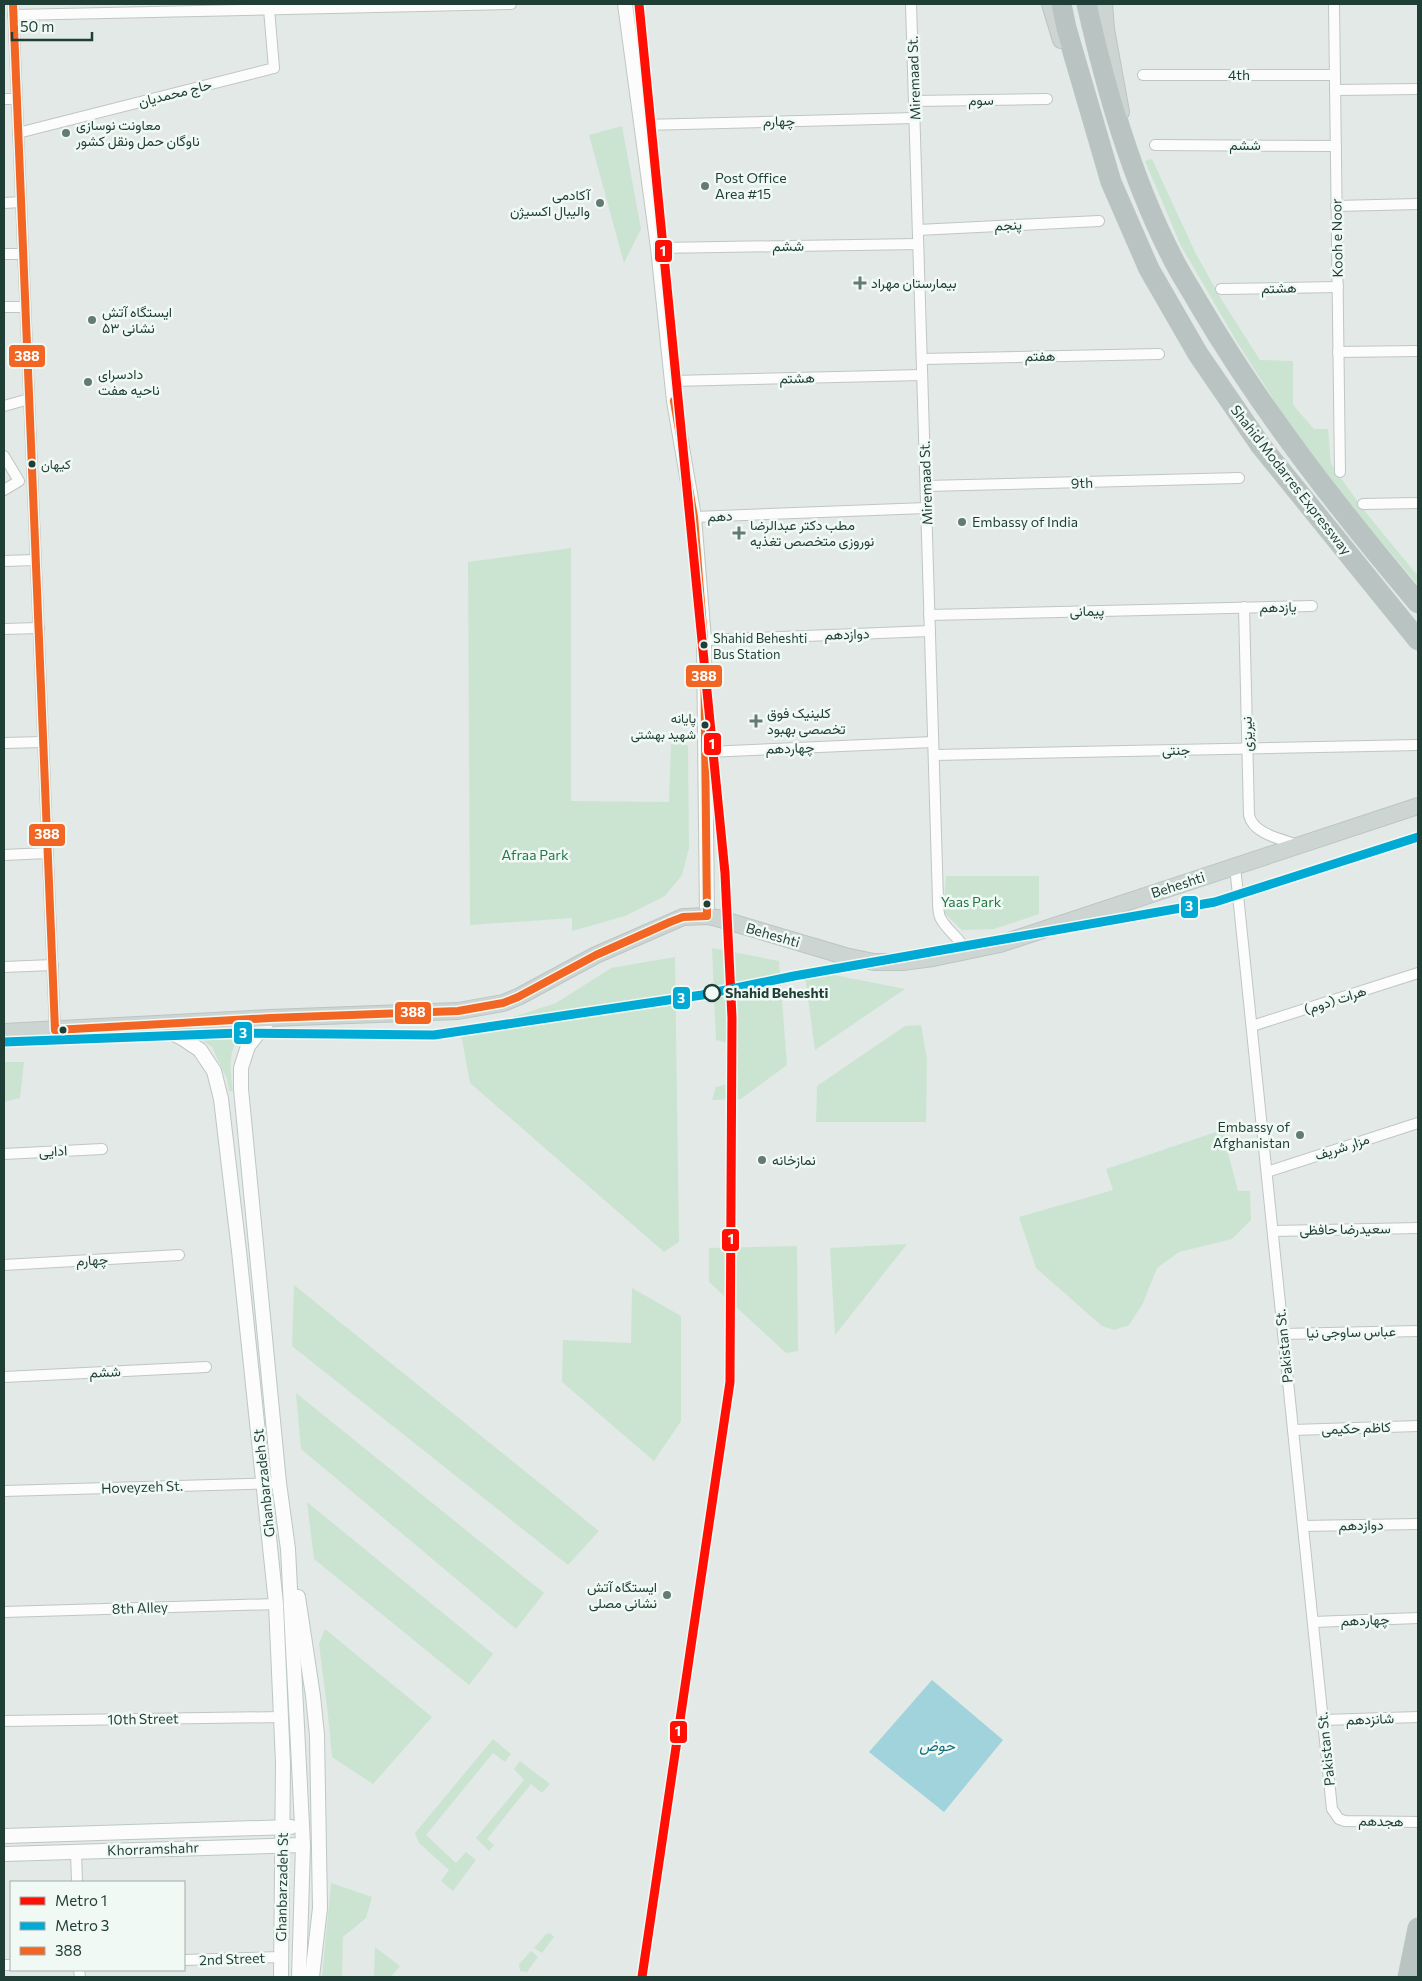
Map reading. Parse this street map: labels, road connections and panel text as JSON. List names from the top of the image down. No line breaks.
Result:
{"streets":{"highway":["Shahid Modarres Expressway"],"main road":["Beheshti","Ghanbarzadeh St","Khorramshahr"],"street":["4th","Miremaad St.","حاج محمدیان","سوم","چهارم","ششم","پنجم","Kooh e Noor","هشتم","هفتم","9th","دهم","یازدهم","پیمانی","دوازدهم","نیریزی","چهاردهم","جنتی","هرات (دوم)","مزار شریف","ادایی","سعیدرضا حافظی","عباس ساوجی نیا","Pakistan St.","کاظم حکیمی","Hoveyzeh St.","8th Alley","10th Street","شانزدهم","هجدهم","2nd Street"]},"crossings":[["4th","Kooh e Noor"],["Miremaad St.","سوم"],["Miremaad St.","چهارم"],["Miremaad St.","ششم"],["Miremaad St.","پنجم"],["Miremaad St.","هشتم"],["Miremaad St.","هفتم"],["Miremaad St.","9th"],["Miremaad St.","دهم"],["Miremaad St.","پیمانی"],["Miremaad St.","دوازدهم"],["Miremaad St.","چهاردهم"],["Miremaad St.","جنتی"],["Miremaad St.","Beheshti"],["ششم","Kooh e Noor"],["Kooh e Noor","هشتم"],["یازدهم","پیمانی"],["یازدهم","نیریزی"],["پیمانی","نیریزی"],["دوازدهم","Pakistan St."],["نیریزی","جنتی"],["نیریزی","Beheshti"],["چهاردهم","Pakistan St."],["Beheshti","Pakistan St."],["Beheshti","Ghanbarzadeh St"],["هرات (دوم)","Pakistan St."],["مزار شریف","Pakistan St."],["سعیدرضا حافظی","Pakistan St."],["عباس ساوجی نیا","Pakistan St."],["Pakistan St.","کاظم حکیمی"],["Pakistan St.","شانزدهم"],["Pakistan St.","هجدهم"],["Ghanbarzadeh St","Hoveyzeh St."],["Ghanbarzadeh St","8th Alley"],["Ghanbarzadeh St","10th Street"],["Ghanbarzadeh St","Khorramshahr"],["Ghanbarzadeh St","2nd Street"]],"water":["حوض"],"parks":["Afraa Park","Yaas Park"],"places":{"other":["معاونت نوسازی ناوگان حمل ونقل کشور","Post Office Area #15","آکادمی والیبال اکسیژن","ایستگاه آتش نشانی ۵۳","دادسرای ناحیه هفت","کیهان","Embassy of India","Shahid Beheshti Bus Station","پایانه شهید بهشتی","Shahid Beheshti","Embassy of Afghanistan","نمازخانه","ایستگاه آتش نشانی مصلی"],"health":["بیمارستان مهراد","مطب دکتر عبدالرضا نوروزی متخصص تغذیه","کلینیک فوق تخصصی بهبود"]},"lines":["metro line 1","transit line 388","metro line 3"],"legend":["Metro 1","Metro 3","388"],"scale_bar":"50 m"}
